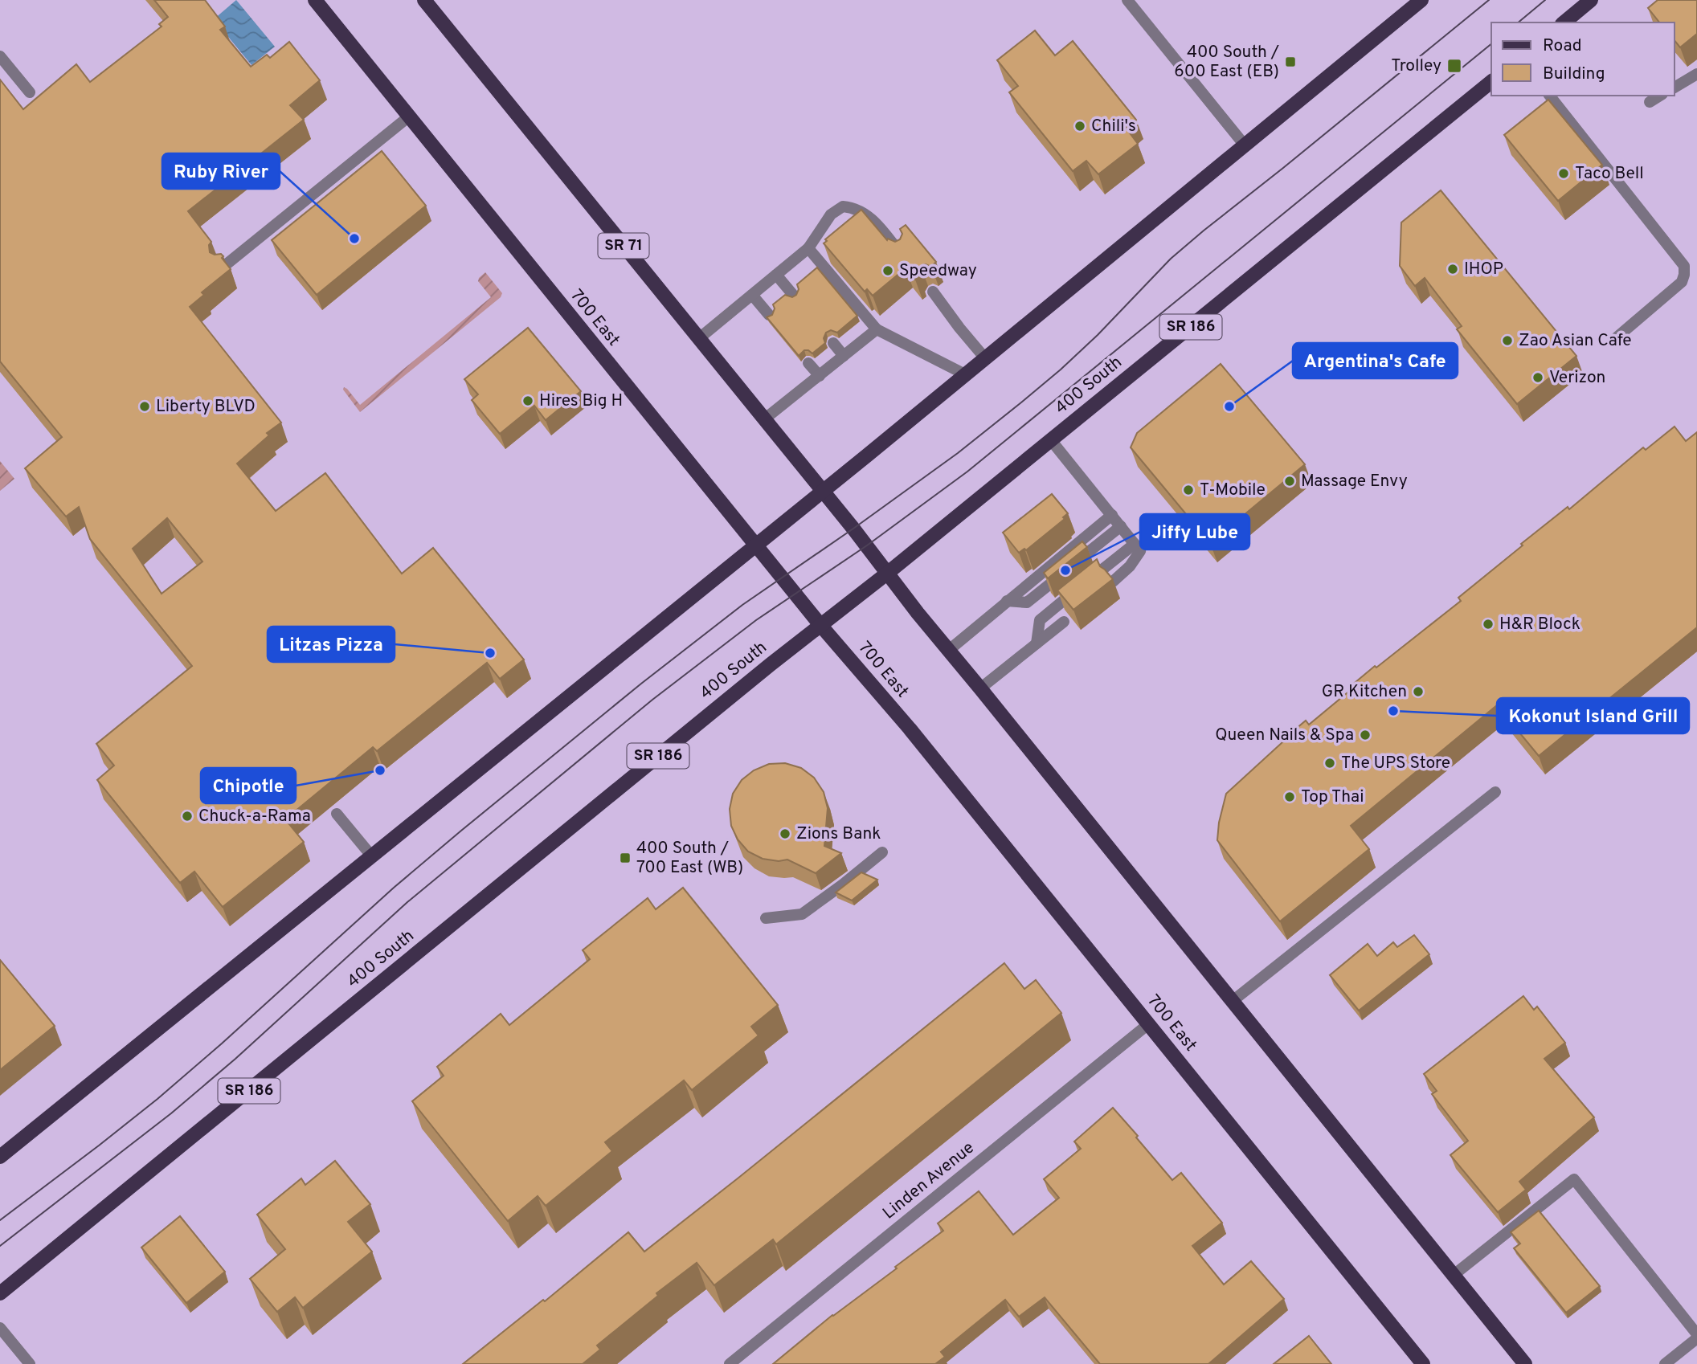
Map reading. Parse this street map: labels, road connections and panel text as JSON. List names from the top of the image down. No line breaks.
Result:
{"streets":{"main road":["SR 71","700 East","SR 186","400 South"],"street":["Linden Avenue"]},"crossings":[["SR 71","400 South"],["700 East","400 South"],["700 East","Linden Avenue"]],"places":{"transit":["400 South / 600 East (EB)","Trolley","400 South / 700 East (WB)"],"other":["Chili's","Taco Bell","Ruby River","IHOP","Speedway","Zao Asian Cafe","Verizon","Hires Big H","Liberty BLVD","Argentina's Cafe","Massage Envy","T-Mobile","Jiffy Lube","H&R Block","Litzas Pizza","GR Kitchen","Kokonut Island Grill","Queen Nails & Spa","The UPS Store","Chipotle","Top Thai","Chuck-a-Rama","Zions Bank"]},"legend":["Road","Building"]}
